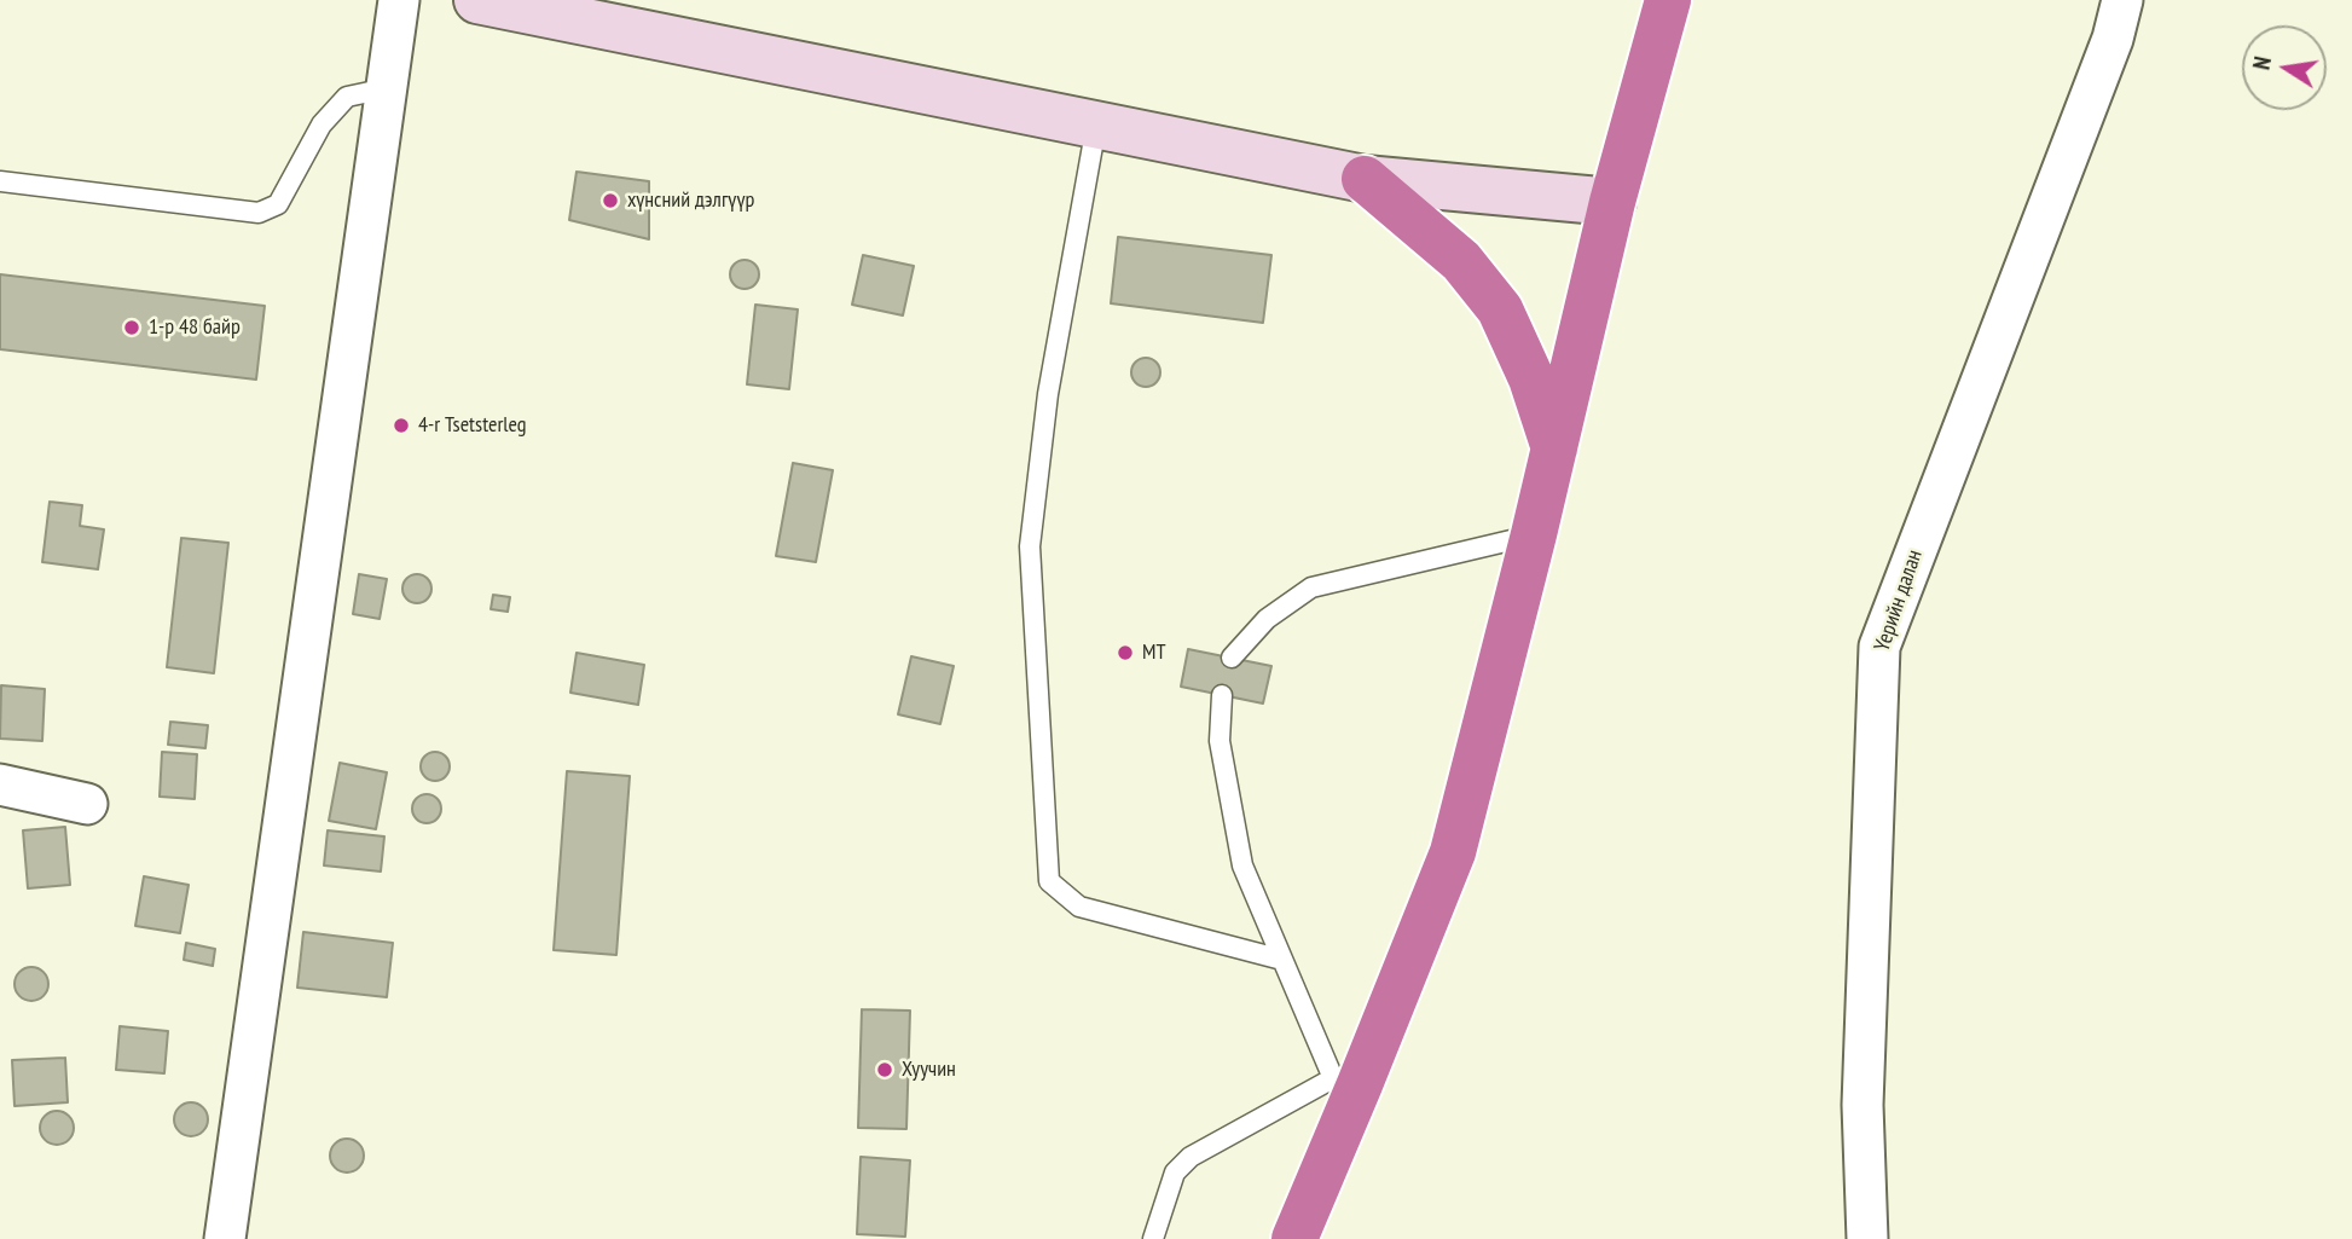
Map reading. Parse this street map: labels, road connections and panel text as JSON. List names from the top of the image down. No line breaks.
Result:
{"streets":{"street":["Үерийн далан"]},"places":["хүнсний дэлгүүр","1-р 48 байр","4-r Tsetsterleg","MT","Хуучин"],"north":"left"}
